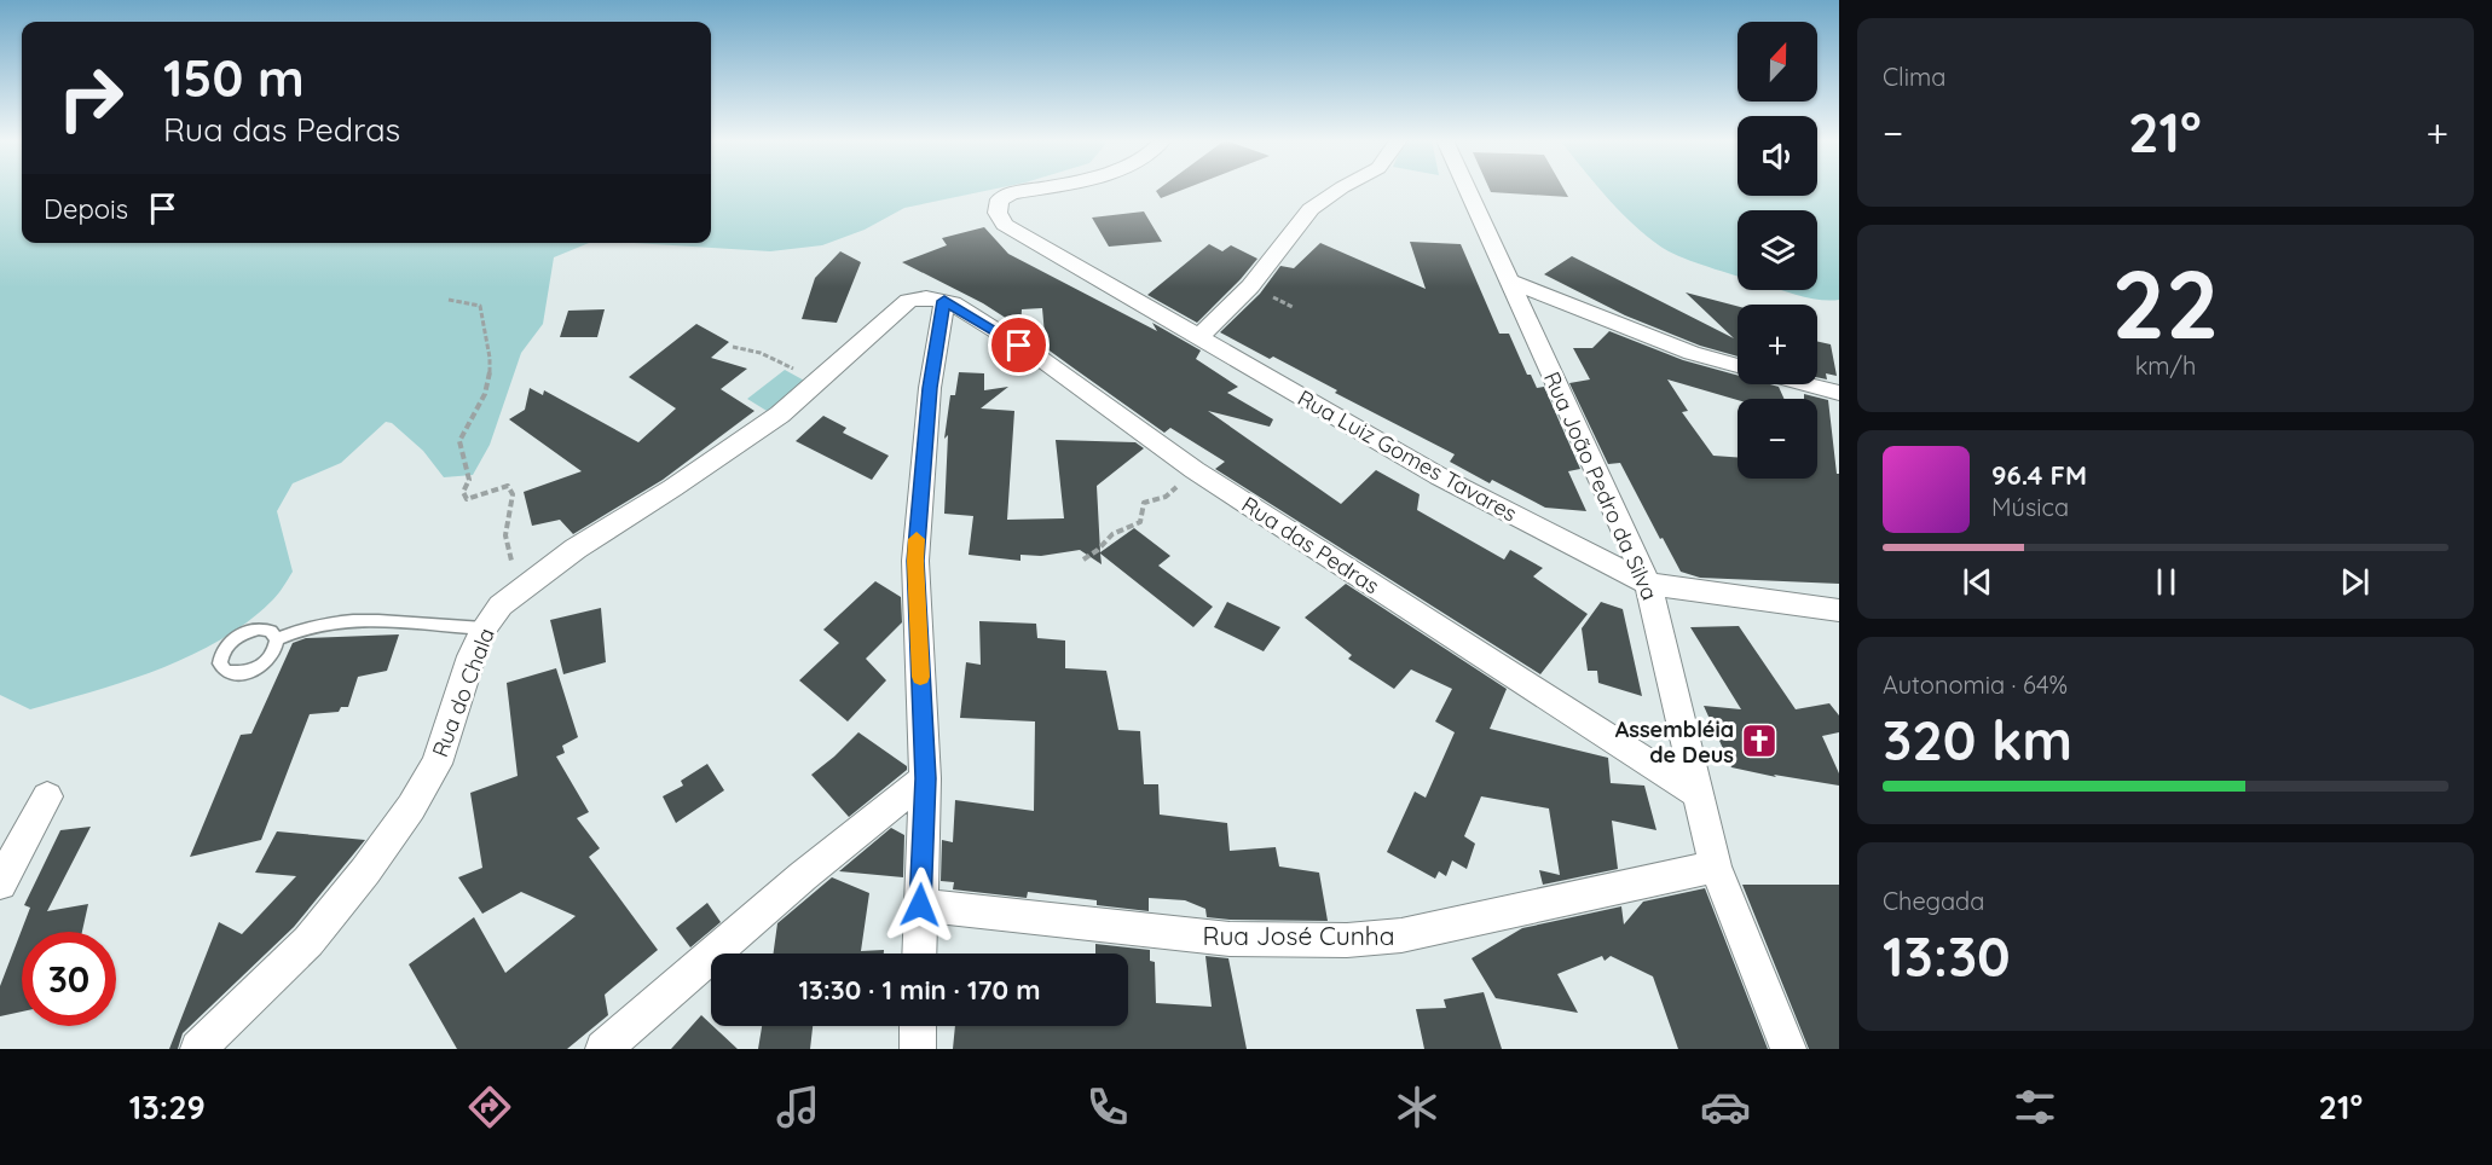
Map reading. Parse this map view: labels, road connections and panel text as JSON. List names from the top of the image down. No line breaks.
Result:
{"streets":{"street":["Rua Luiz Gomes Tavares","Rua João Pedro da Silva","Rua das Pedras","Rua do Chala","Rua José Cunha"]},"crossings":[["Rua Luiz Gomes Tavares","Rua João Pedro da Silva"],["Rua João Pedro da Silva","Rua das Pedras"],["Rua João Pedro da Silva","Rua José Cunha"],["Rua das Pedras","Rua do Chala"]],"places":{"church":["Assembléia de Deus"]},"north":"top","page":{"tile":["Clima",["22","km/h"],["Autonomia · 64%","320 km"],["Chegada","13:30"]],"map_buttons":["+","−"],"turn":["150 m","Rua das Pedras"],"heat":["−","21°","+"],"then":"Depois","song":["96.4 FM","Música"],"limit":"30","trip":"13:30 · 1 min · 170 m","tabs":["13:29","21°"]}}
